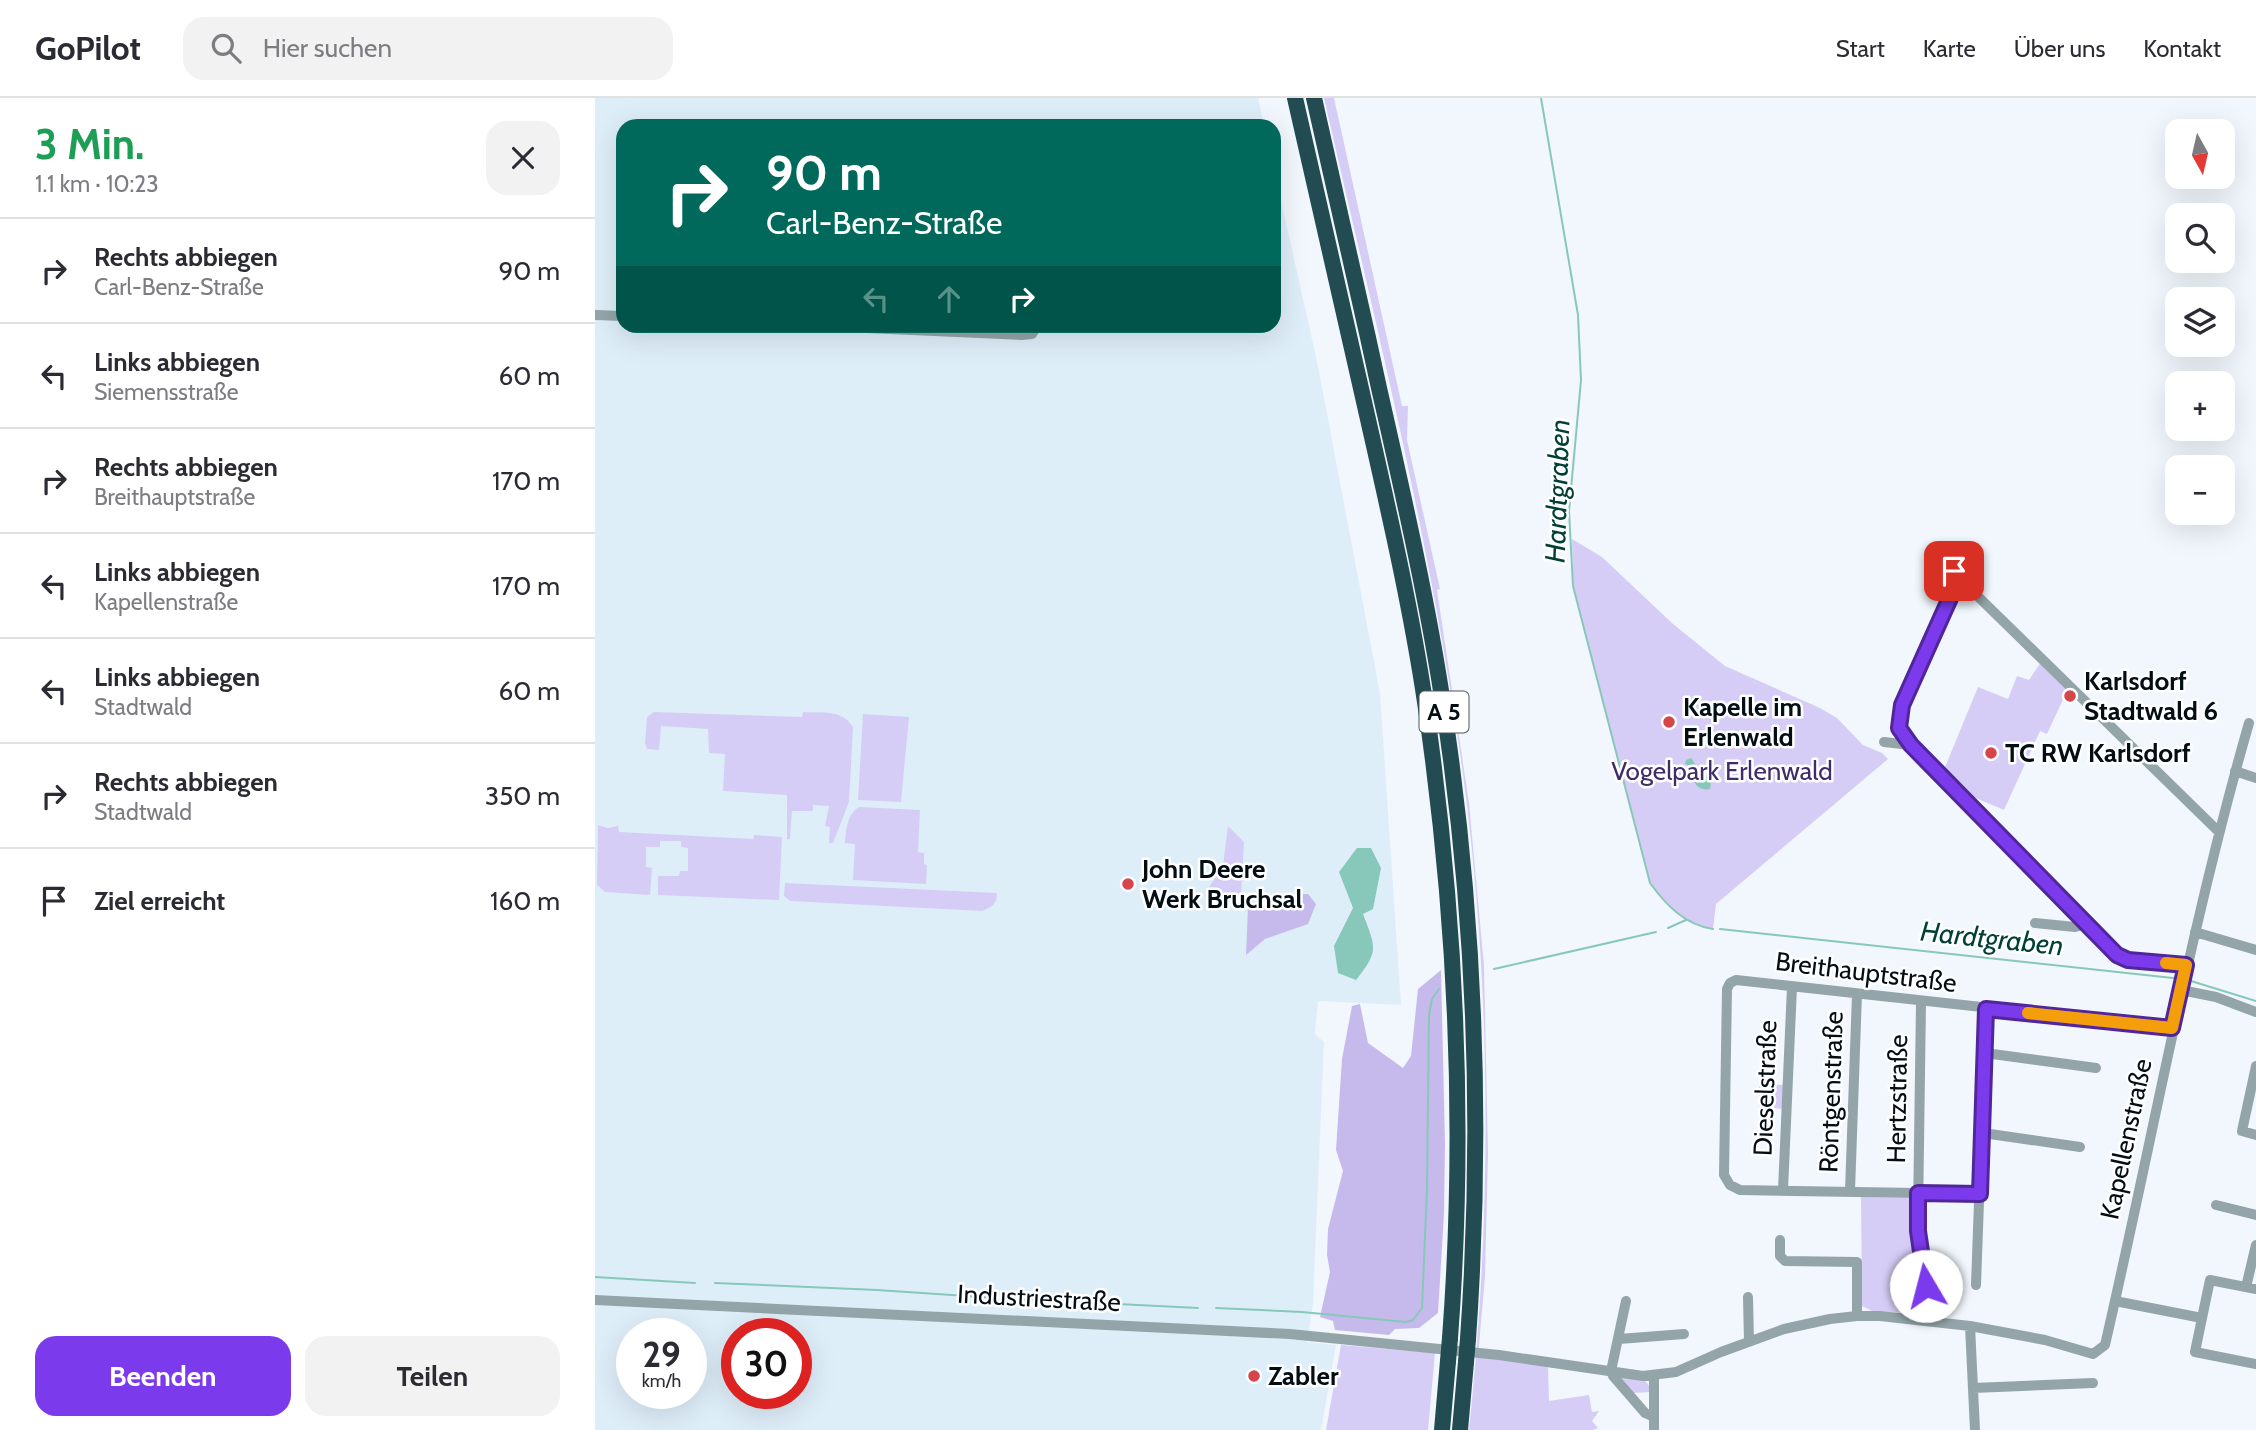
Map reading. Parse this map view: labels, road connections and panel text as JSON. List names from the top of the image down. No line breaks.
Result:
{"streets":{"highway":["A 5"],"street":["Breithauptstraße","Dieselstraße","Röntgenstraße","Hertzstraße","Kapellenstraße","Industriestraße"]},"crossings":[["A 5","Industriestraße"],["Breithauptstraße","Dieselstraße"],["Breithauptstraße","Röntgenstraße"],["Breithauptstraße","Hertzstraße"],["Breithauptstraße","Kapellenstraße"],["Hertzstraße","Kapellenstraße"],["Kapellenstraße","Industriestraße"]],"water":["Hardtgraben"],"parks":["Vogelpark Erlenwald"],"places":["Karlsdorf Stadtwald 6","Kapelle im Erlenwald","TC RW Karlsdorf","John Deere Werk Bruchsal","Zabler"],"north":"bottom","page":{"header":"GoPilot","search":"Hier suchen","nav":["Start","Karte","Über uns","Kontakt"],"heading":["3 Min.","1.1 km · 10:23"],"map_buttons":["+","−"],"turn":["90 m","Carl-Benz-Straße"],"list":[{"name":"Rechts abbiegen","note":"Carl-Benz-Straße","value":"90 m"},{"name":"Links abbiegen","note":"Siemensstraße","value":"60 m"},{"name":"Rechts abbiegen","note":"Breithauptstraße","value":"170 m"},{"name":"Links abbiegen","note":"Kapellenstraße","value":"170 m"},{"name":"Links abbiegen","note":"Stadtwald","value":"60 m"},{"name":"Rechts abbiegen","note":"Stadtwald","value":"350 m"},{"name":"Ziel erreicht","value":"160 m"}],"speed":"29 km/h","limit":"30","buttons":["Beenden","Teilen"]}}
